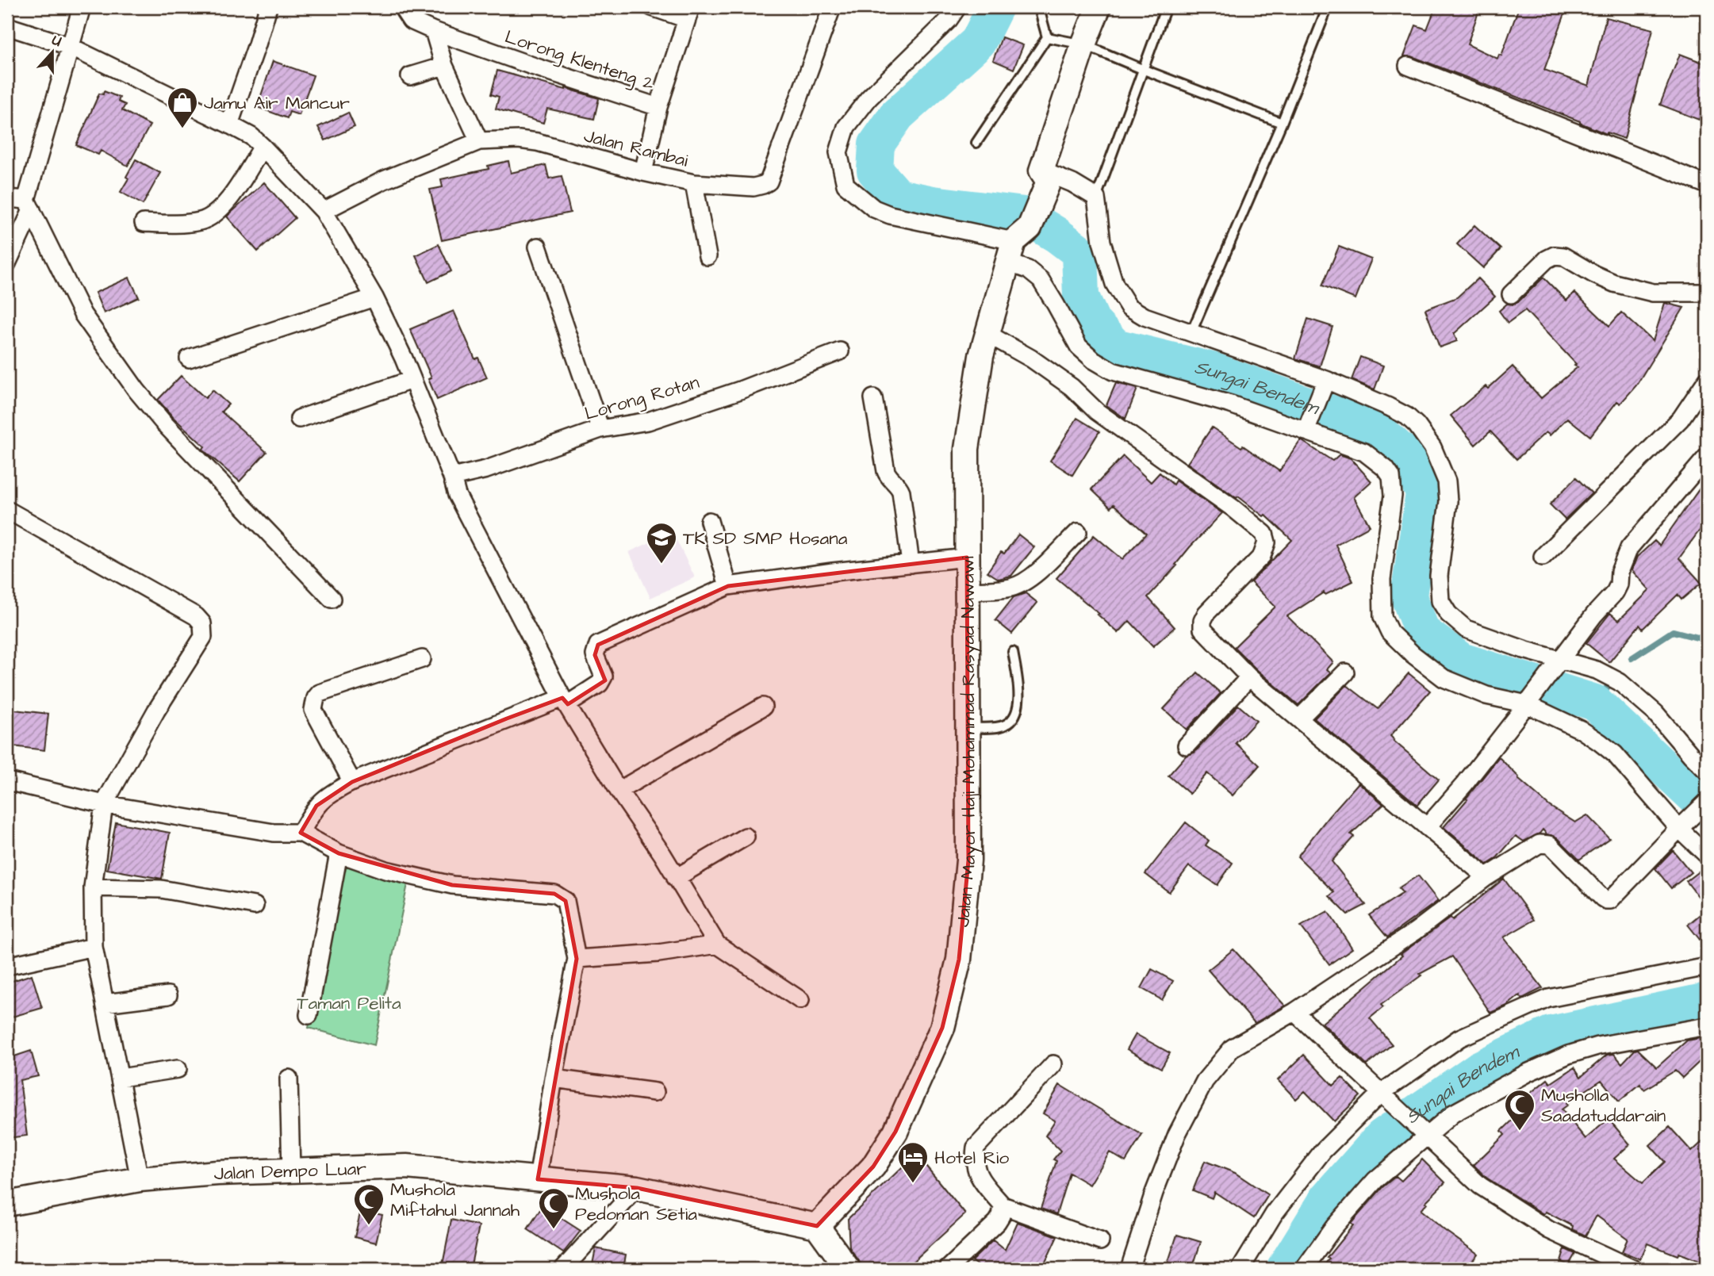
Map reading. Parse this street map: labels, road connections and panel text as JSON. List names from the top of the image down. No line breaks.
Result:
{"streets":{"street":["Lorong Klenteng 2","Jalan Rambai","Lorong Rotan","Jalan Mayor Haji Mohammad Rasyad Nawawi","Jalan Dempo Luar"]},"crossings":[["Jalan Mayor Haji Mohammad Rasyad Nawawi","Jalan Dempo Luar"]],"water":["Sungai Bendem"],"parks":["Taman Pelita"],"places":{"shop":["Jamu Air Mancur"],"school or university":["TK SD SMP Hosana"],"mosque":["Musholla Saadatuddarain","Mushola Miftahul Jannah","Mushola Pedoman Setia"],"hotel":["Hotel Rio"]},"north":"top"}
